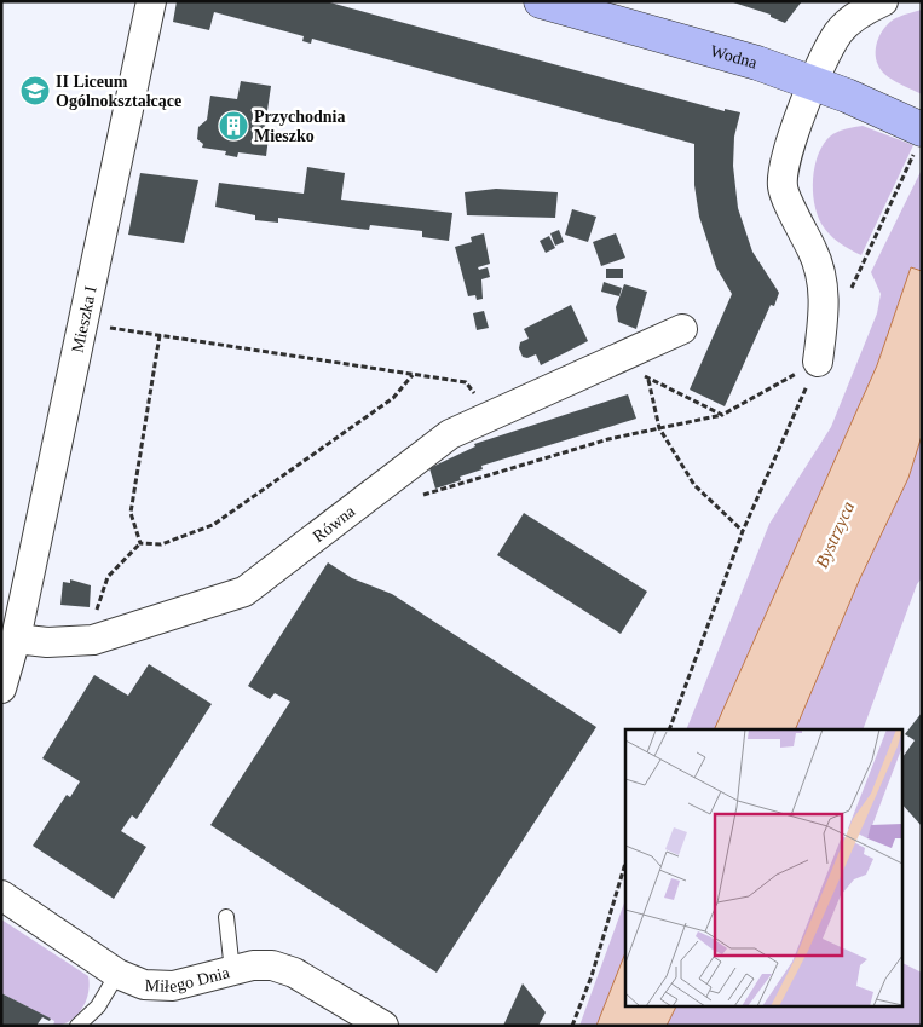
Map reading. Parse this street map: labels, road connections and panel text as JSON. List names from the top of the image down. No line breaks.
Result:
{"streets":{"street":["Wodna","Mieszka I","Równa","Miłego Dnia"]},"crossings":[["Mieszka I","Równa"]],"water":["Bystrzyca"],"places":{"school or university":["II Liceum Ogólnokształcące"],"building":["Przychodnia Mieszko"]}}
